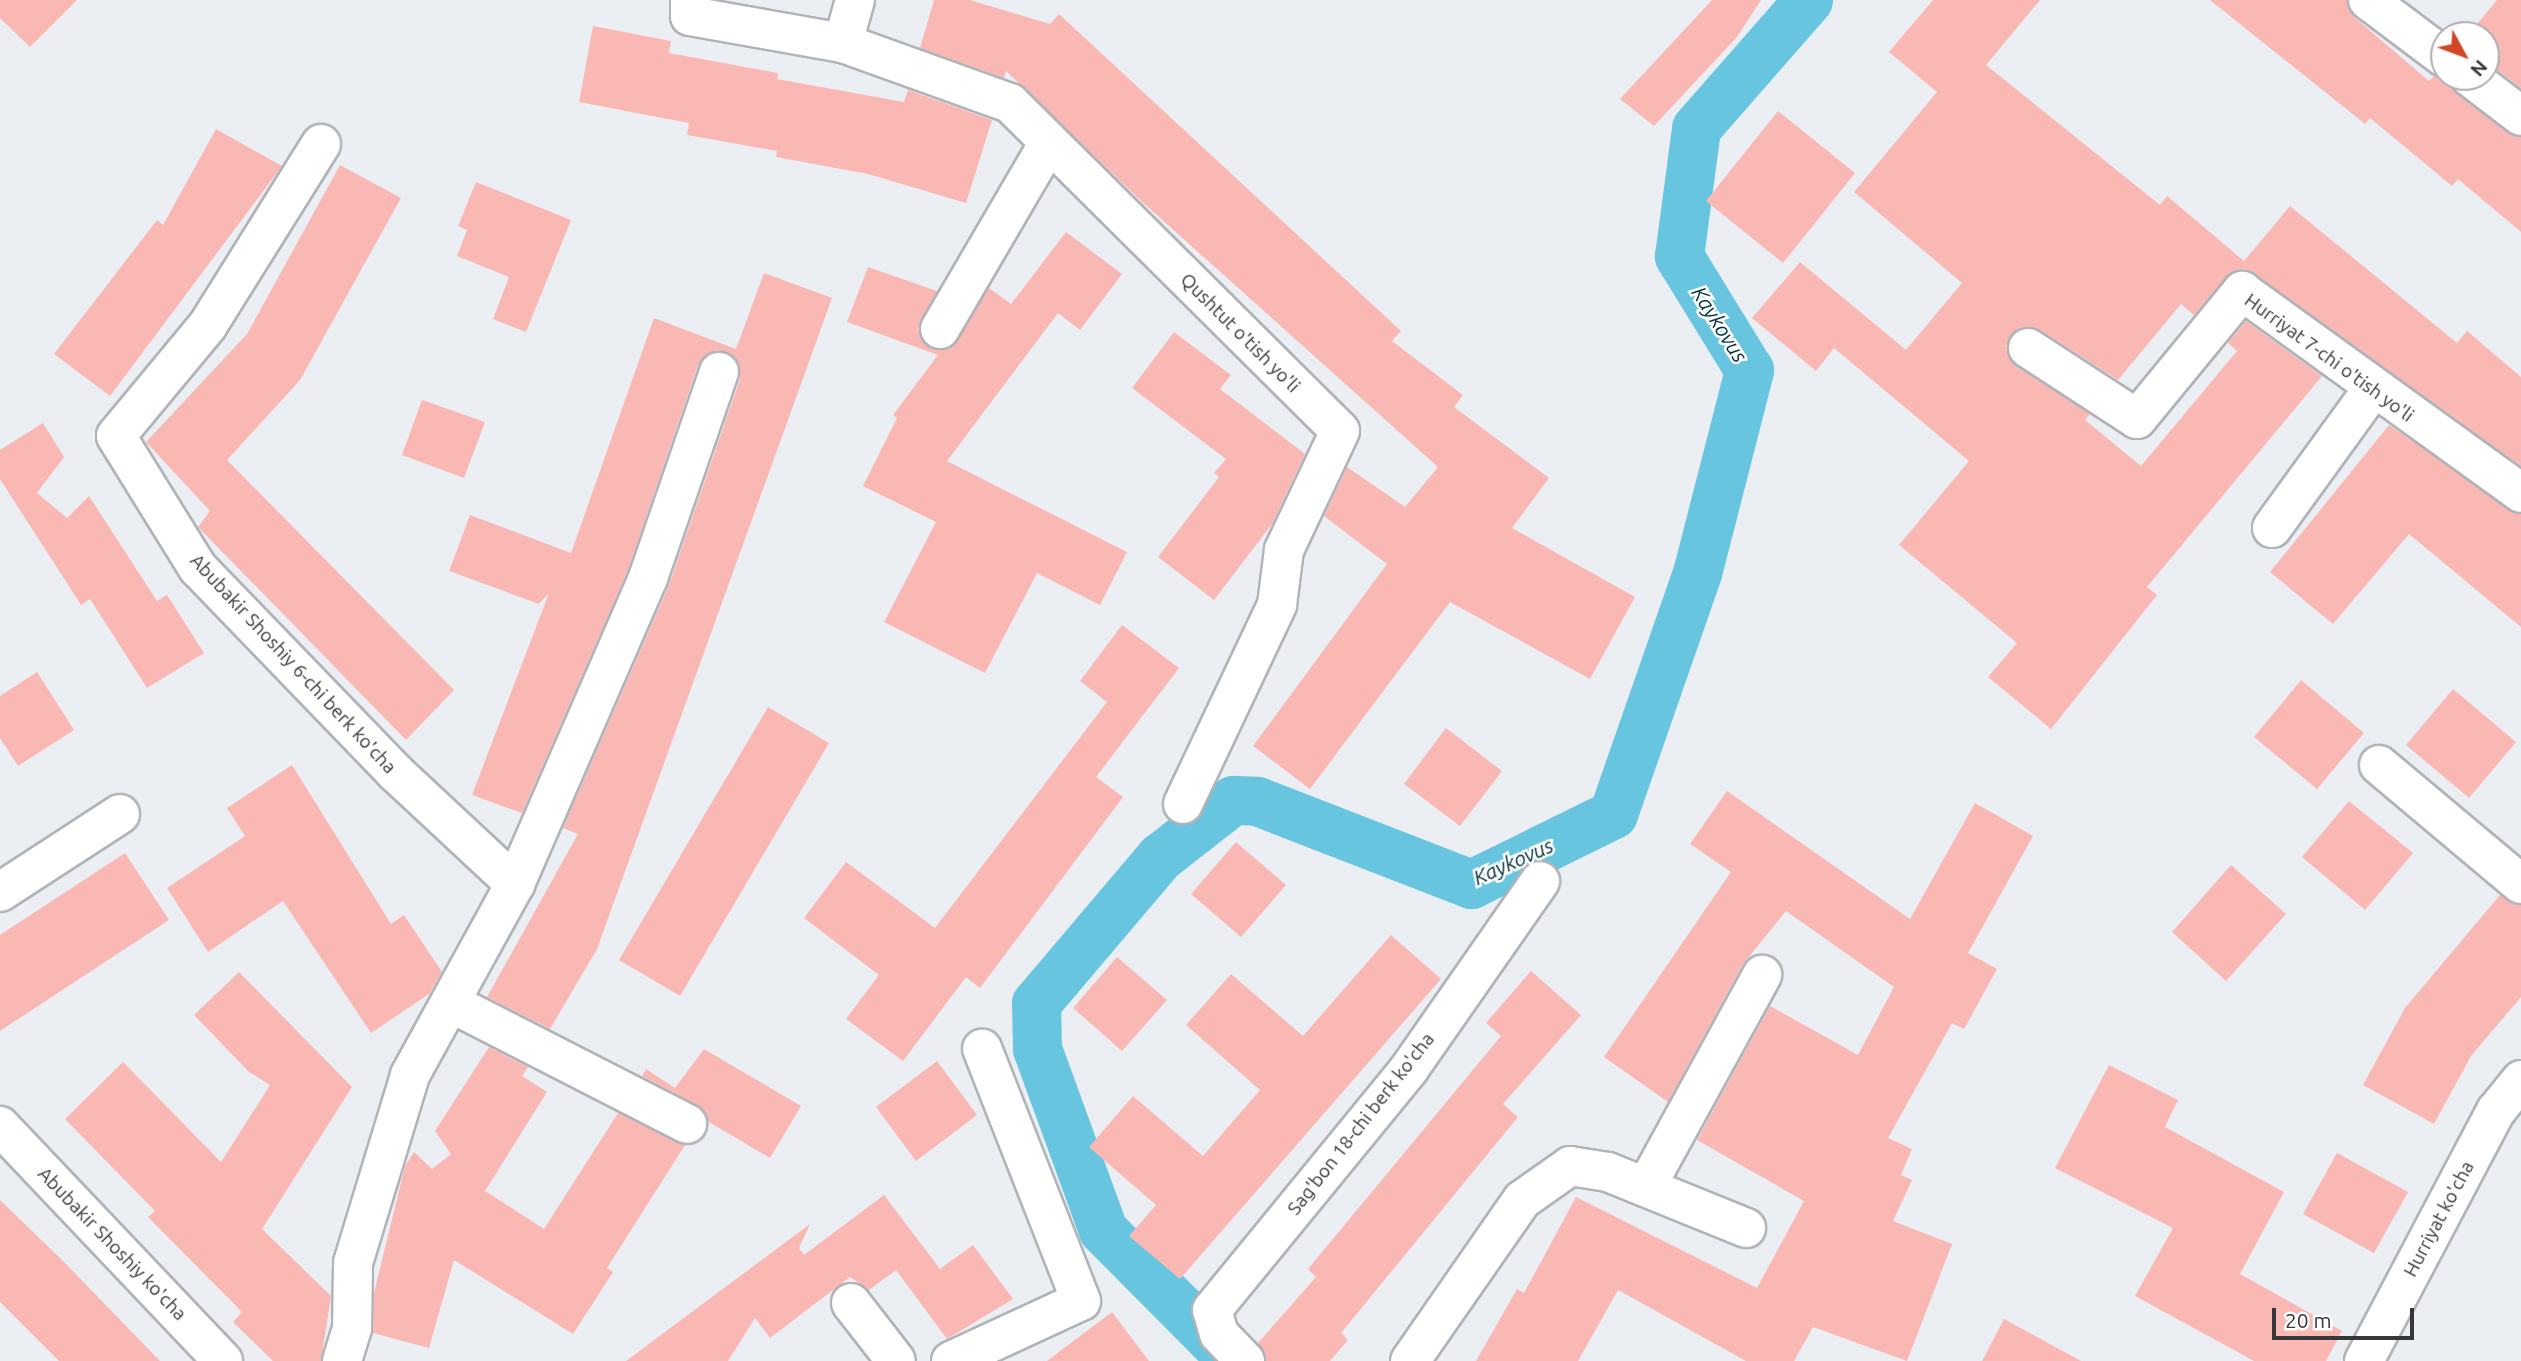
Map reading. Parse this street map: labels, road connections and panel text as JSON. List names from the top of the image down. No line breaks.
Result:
{"streets":{"street":["Qushtut o'tish yo'li","Hurriyat 7-chi o'tish yo'li","Abubakir Shoshiy 6-chi berk ko'cha","Sag'bon 18-chi berk ko'cha","Hurriyat ko'cha","Abubakir Shoshiy ko'cha"]},"water":["Kaykovus"],"scale_bar":"20 m","north":"bottom right"}
